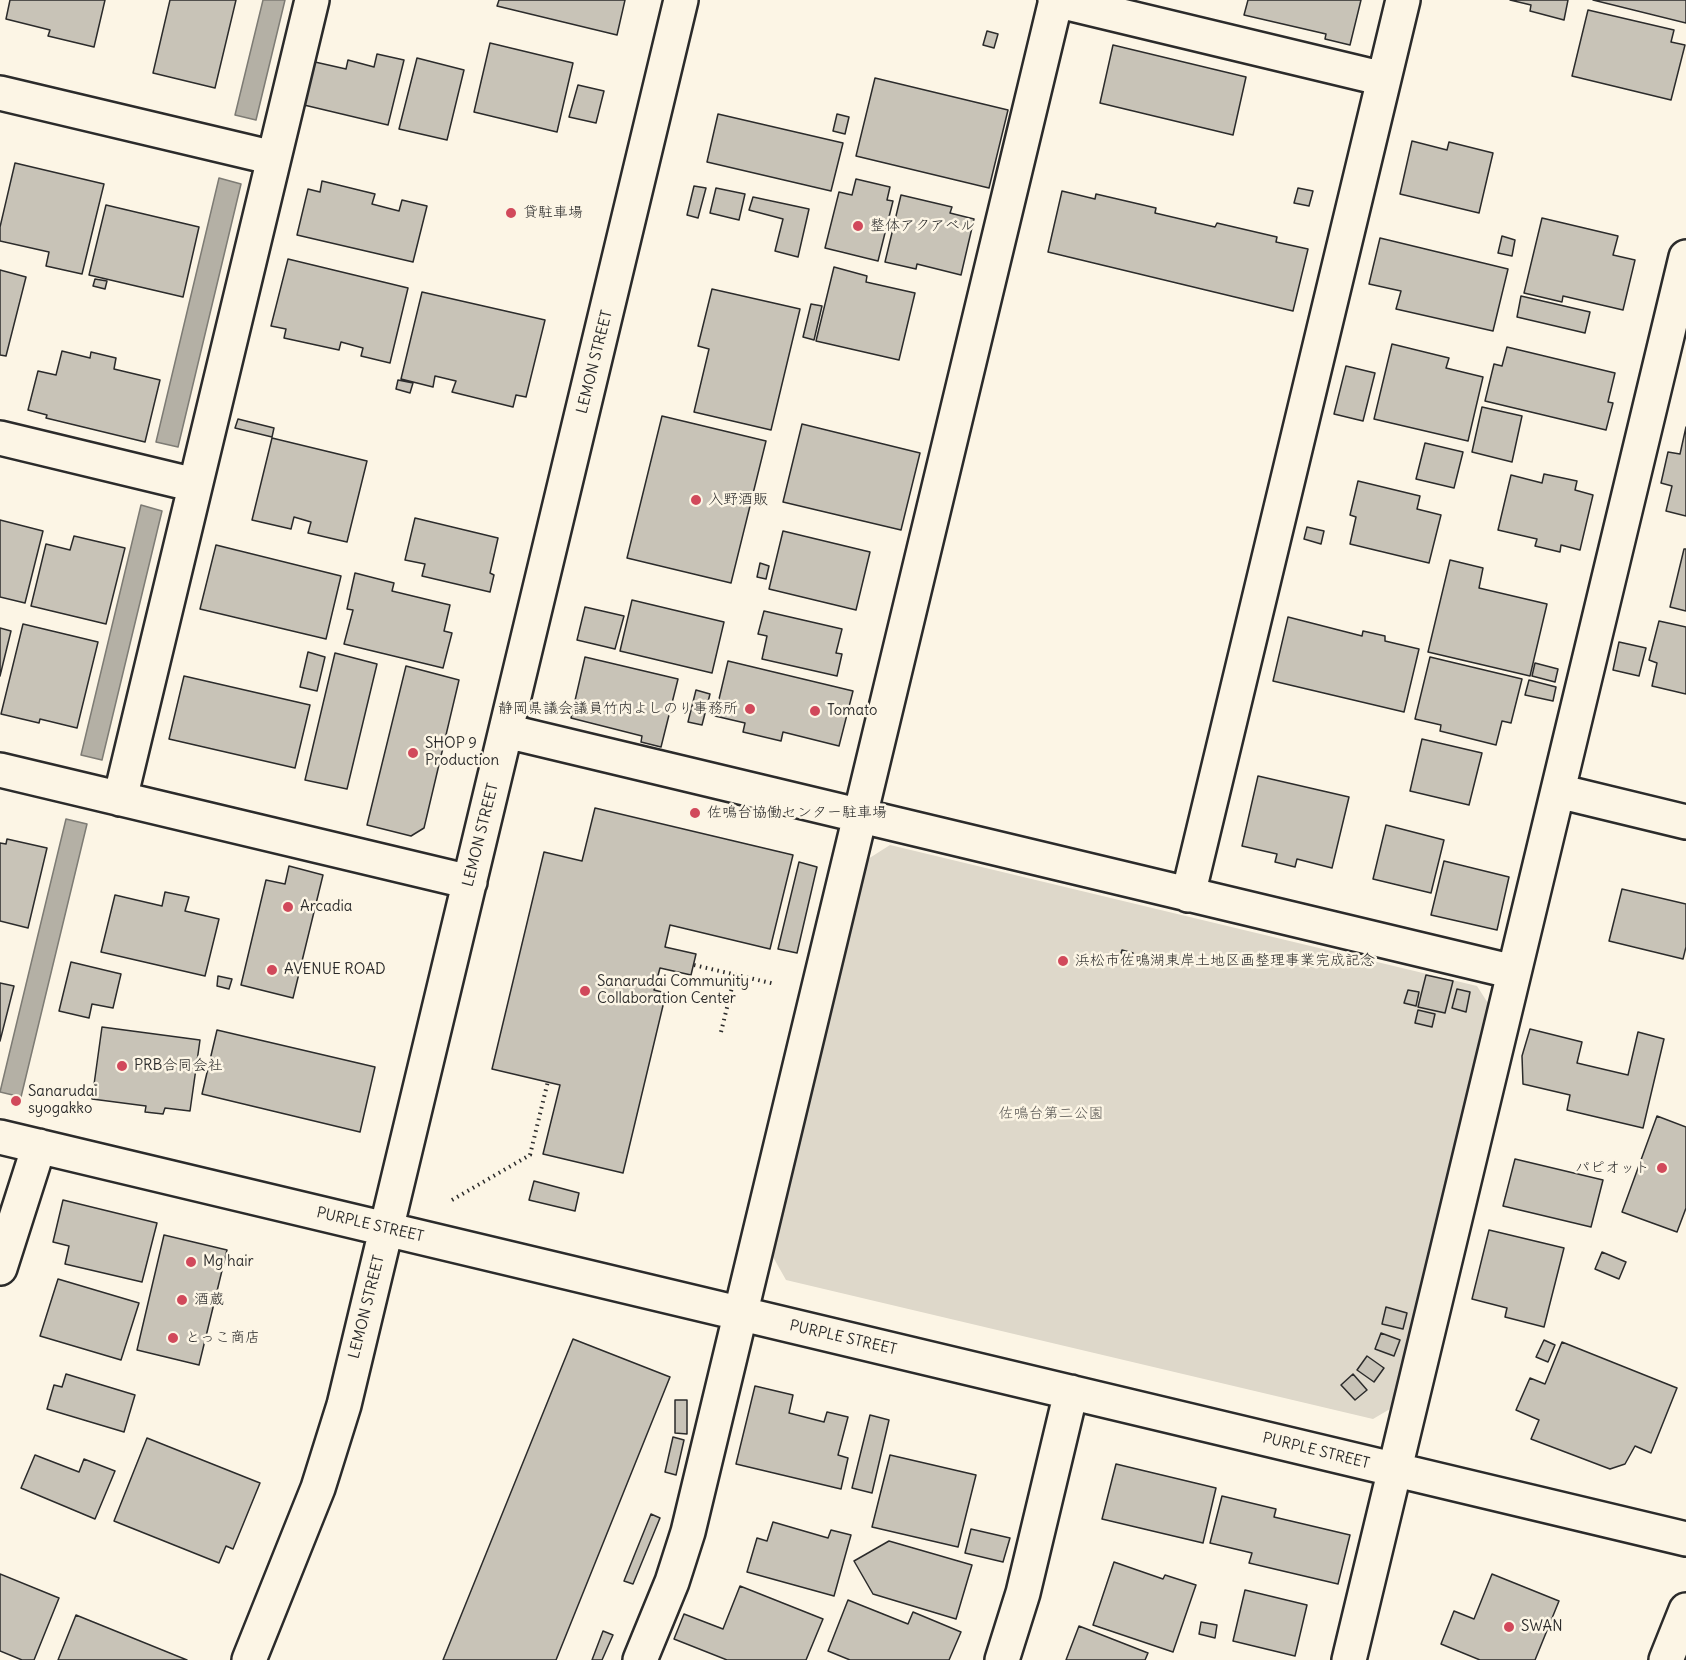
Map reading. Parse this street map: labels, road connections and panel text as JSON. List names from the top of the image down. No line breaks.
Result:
{"streets":{"street":["LEMON STREET","PURPLE STREET"]},"crossings":[["LEMON STREET","PURPLE STREET"]],"parks":["佐鳴台第二公園"],"places":["貸駐車場","整体アクアベル","入野酒販","静岡県議会議員竹内よしのり事務所","Tomato","SHOP 9 Production","佐鳴台協働センター駐車場","Arcadia","浜松市佐鳴湖東岸土地区画整理事業完成記念","AVENUE ROAD","Sanarudai Community Collaboration Center","PRB合同会社","Sanarudai syogakko","パピオット","Mg hair","酒蔵","とっこ商店","SWAN"]}
